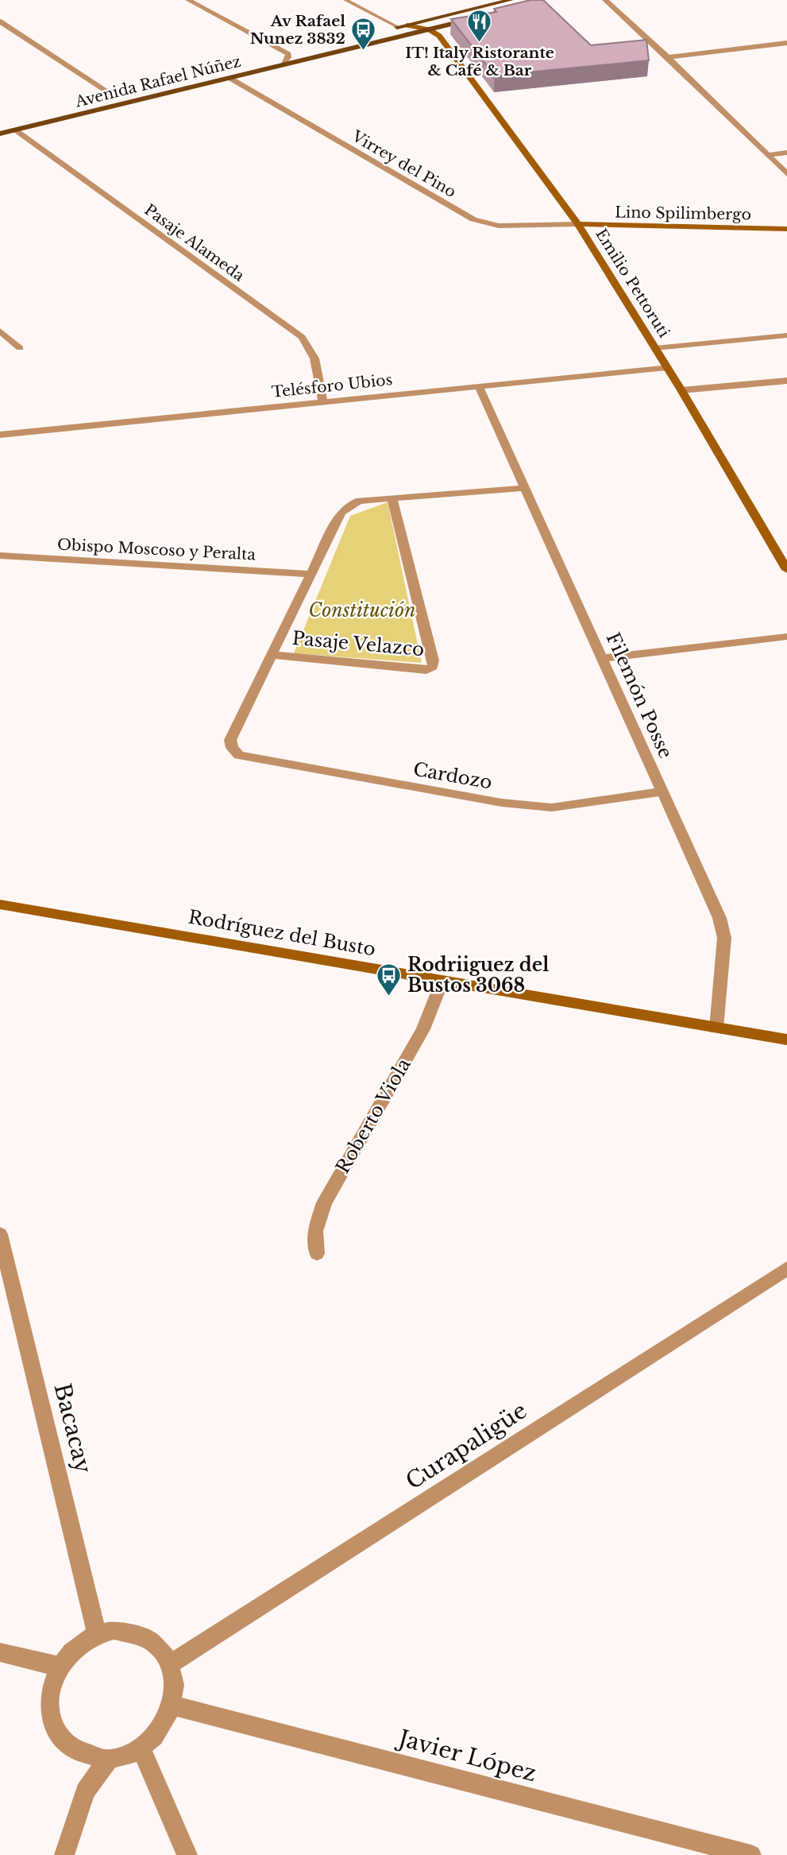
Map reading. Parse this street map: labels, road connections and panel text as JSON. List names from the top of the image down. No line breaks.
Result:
{"streets":{"main road":["Avenida Rafael Núñez","Lino Spilimbergo","Emilio Pettoruti","Rodríguez del Busto"],"street":["Virrey del Pino","Pasaje Alameda","Telésforo Ubios","Obispo Moscoso y Peralta","Pasaje Velazco","Filemón Posse","Cardozo","Roberto Viola","Bacacay","Curapaligüe","Javier López"]},"crossings":[["Avenida Rafael Núñez","Virrey del Pino"],["Avenida Rafael Núñez","Pasaje Alameda"],["Avenida Rafael Núñez","Emilio Pettoruti"],["Virrey del Pino","Lino Spilimbergo"],["Virrey del Pino","Emilio Pettoruti"],["Lino Spilimbergo","Emilio Pettoruti"],["Pasaje Alameda","Telésforo Ubios"],["Emilio Pettoruti","Telésforo Ubios"],["Telésforo Ubios","Filemón Posse"],["Pasaje Velazco","Cardozo"],["Filemón Posse","Cardozo"],["Filemón Posse","Rodríguez del Busto"],["Rodríguez del Busto","Roberto Viola"],["Bacacay","Curapaligüe"],["Bacacay","Javier López"],["Curapaligüe","Javier López"]],"parks":["Constitución"],"places":{"restaurant":["IT! Italy Ristorante & Café & Bar"],"bus stop":["Av Rafael Nunez 3832","Rodriiguez del Bustos 3068"]}}
